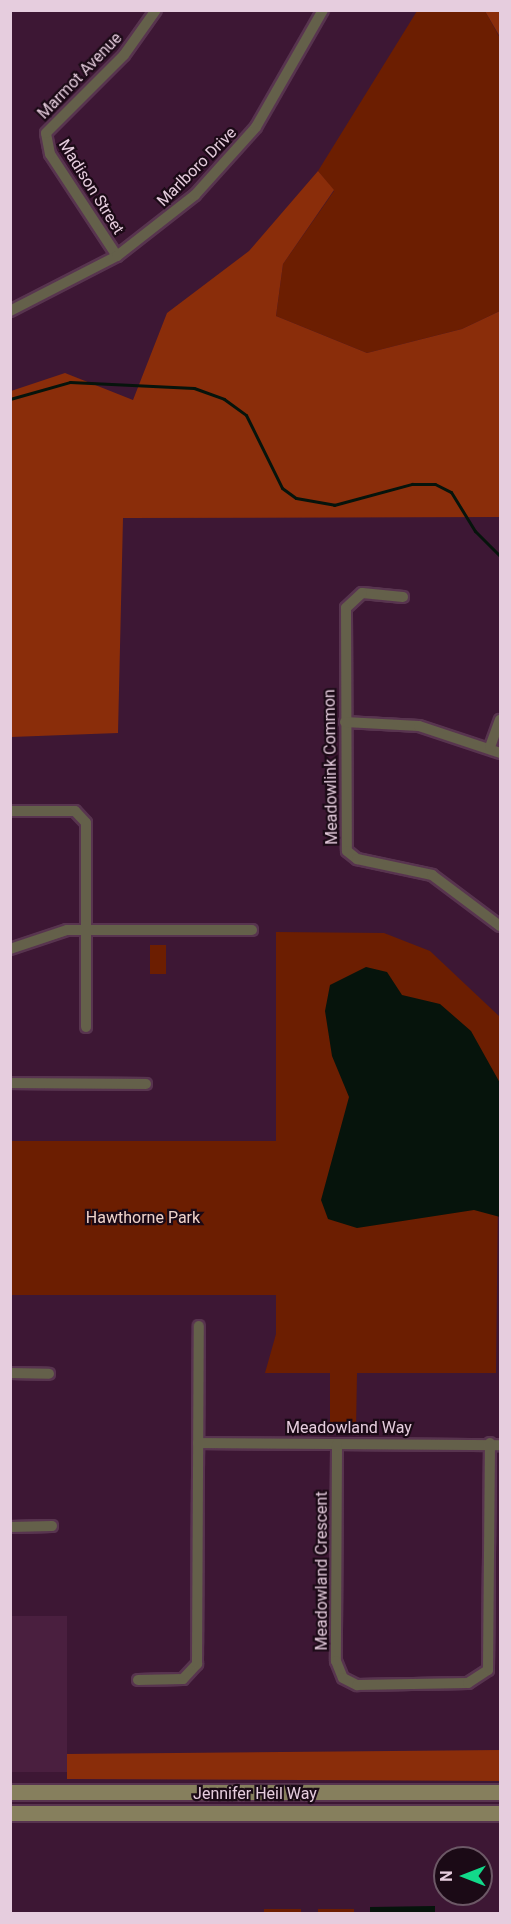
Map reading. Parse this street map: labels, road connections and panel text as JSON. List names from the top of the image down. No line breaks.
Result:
{"streets":{"main road":["Jennifer Heil Way"],"street":["Marmot Avenue","Marlboro Drive","Madison Street","Meadowlink Common","Meadowland Way","Meadowland Crescent"]},"crossings":[["Marmot Avenue","Madison Street"],["Marlboro Drive","Madison Street"],["Meadowland Way","Meadowland Crescent"]],"parks":["Hawthorne Park"],"north":"left"}
